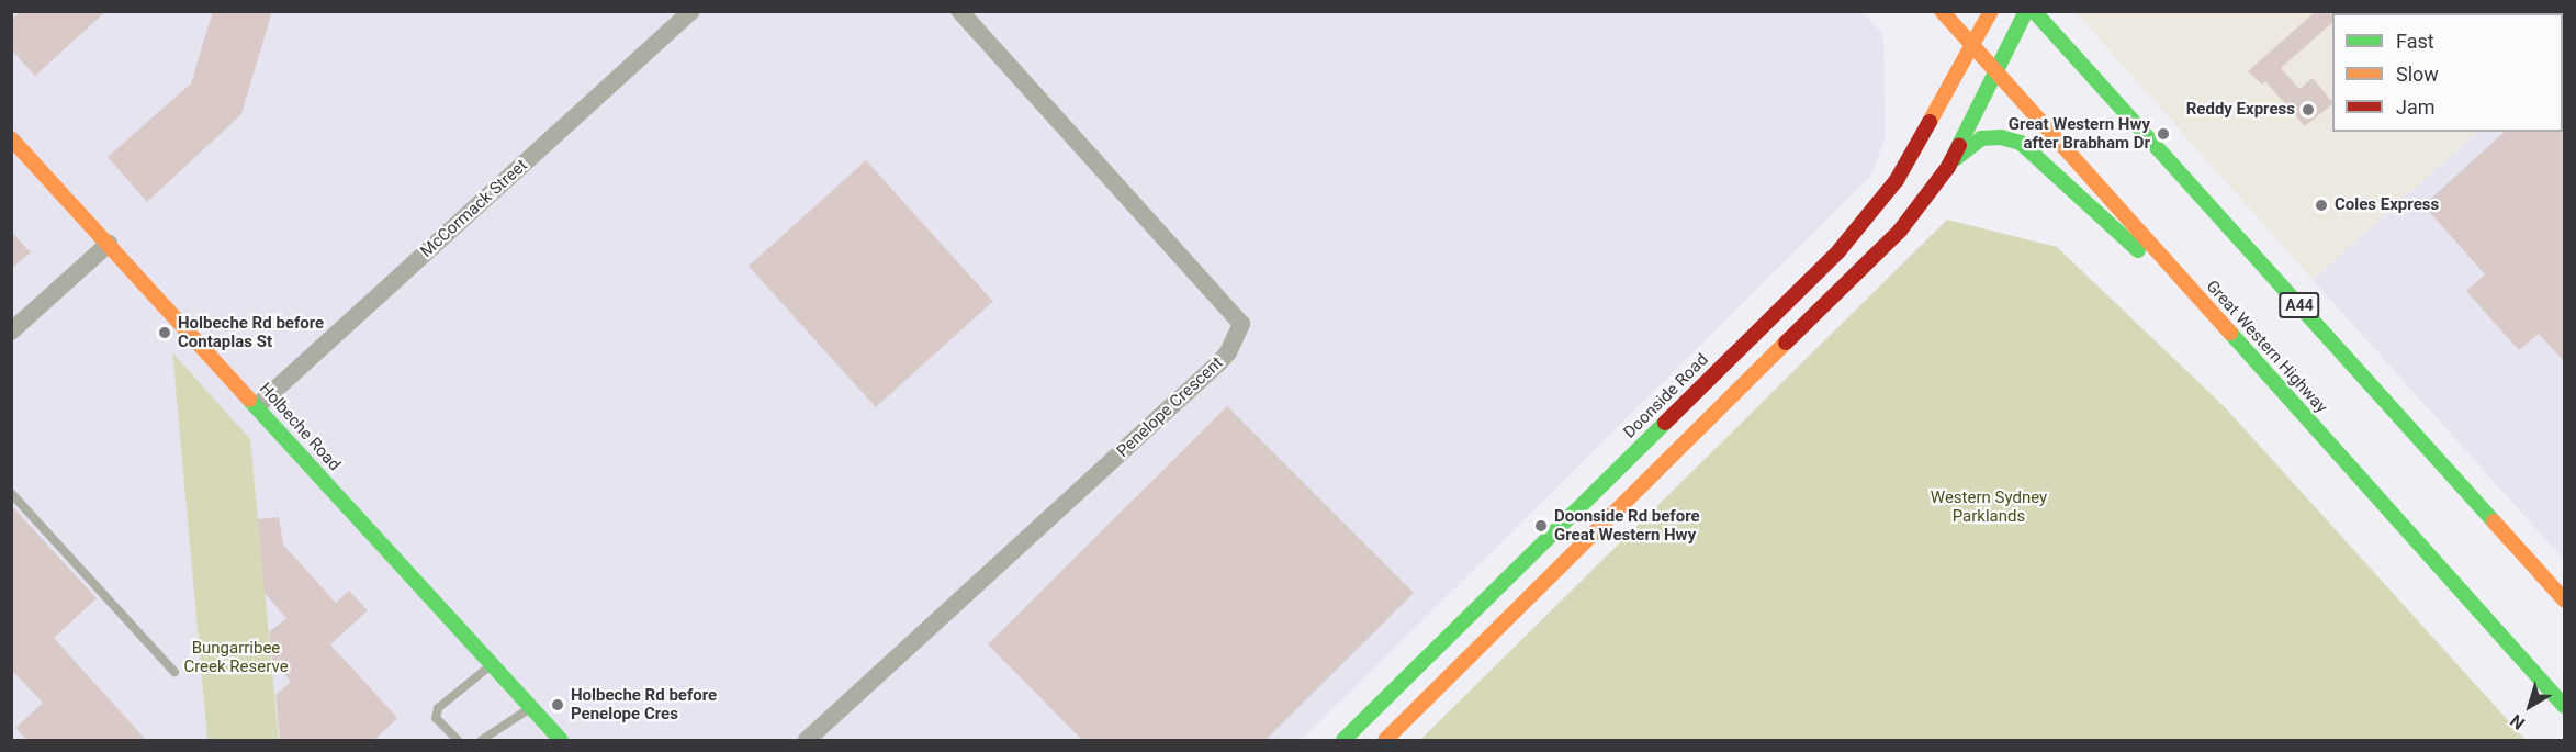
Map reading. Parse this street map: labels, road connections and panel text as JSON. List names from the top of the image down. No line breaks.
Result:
{"streets":{"main road":["A44","Great Western Highway","Doonside Road","Holbeche Road"],"street":["McCormack Street","Penelope Crescent"]},"crossings":[["McCormack Street","Holbeche Road"],["Great Western Highway","Doonside Road"]],"parks":["Western Sydney Parklands","Bungarribee Creek Reserve"],"places":["Reddy Express","Great Western Hwy after Brabham Dr","Coles Express","Holbeche Rd before Contaplas St","Doonside Rd before Great Western Hwy","Holbeche Rd before Penelope Cres"],"legend":["Fast","Slow","Jam"],"north":"bottom left"}
